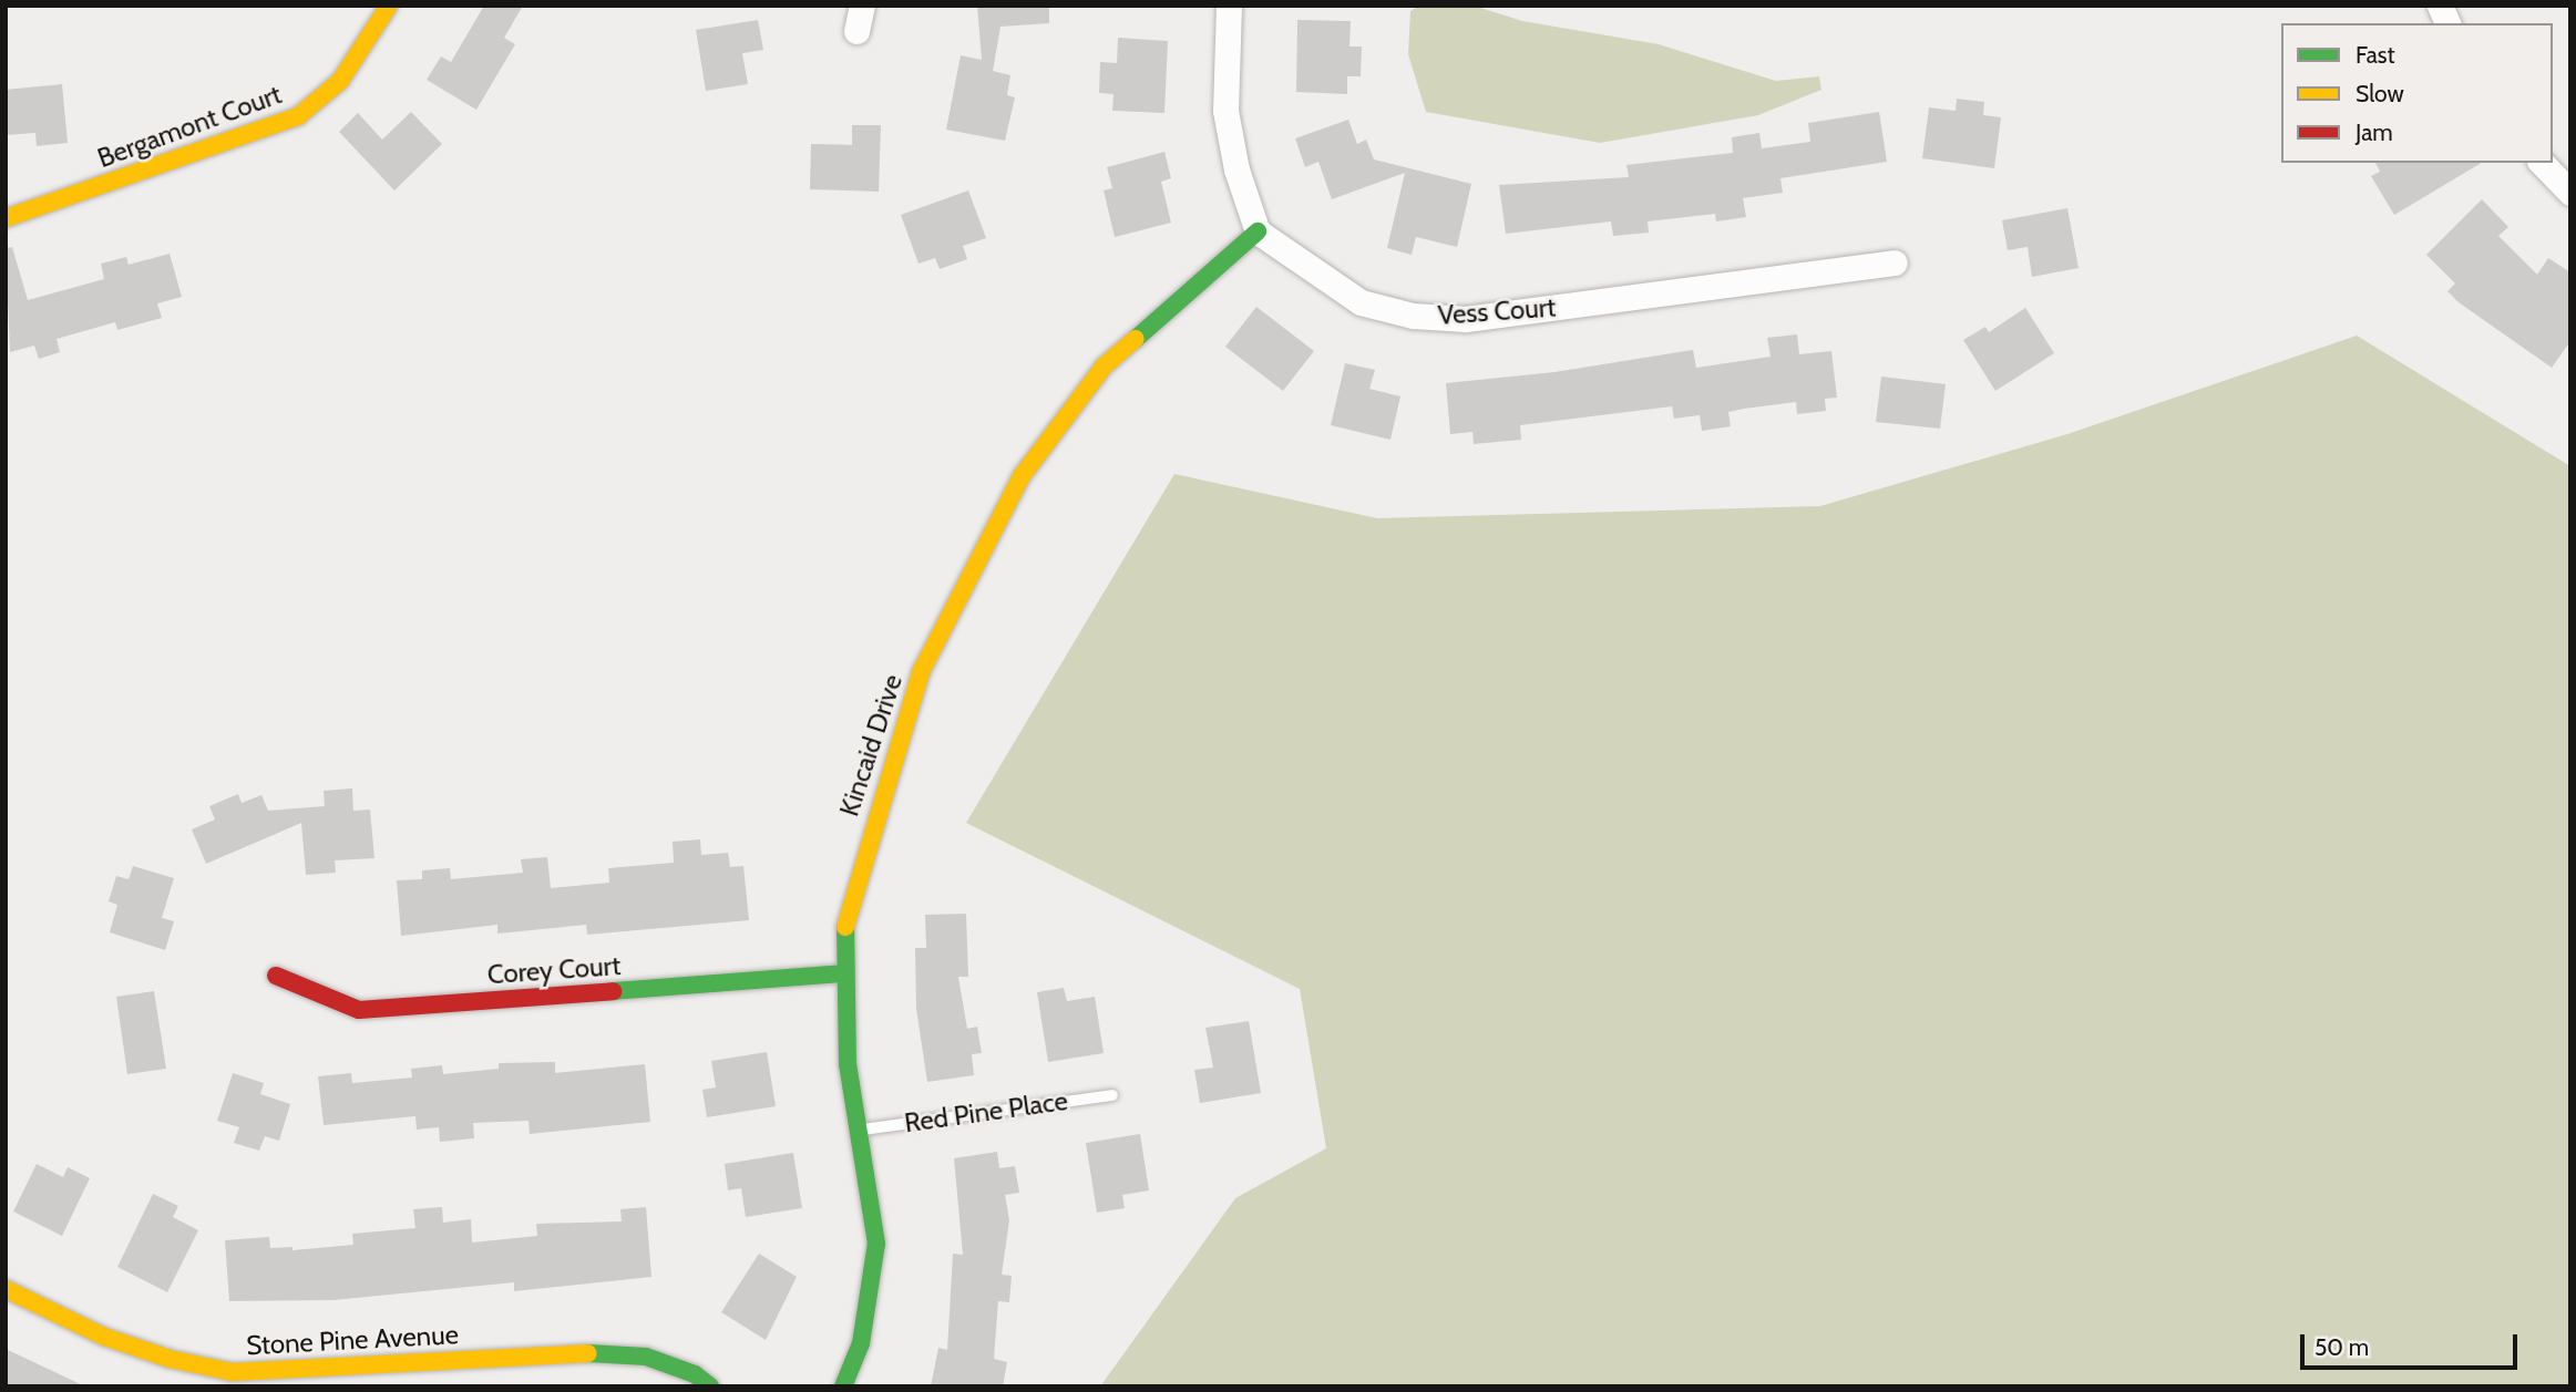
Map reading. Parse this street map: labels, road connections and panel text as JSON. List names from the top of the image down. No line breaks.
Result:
{"streets":{"street":["Bergamont Court","Vess Court","Kincaid Drive","Corey Court","Stone Pine Avenue"],"lane":["Red Pine Place"]},"crossings":[["Vess Court","Kincaid Drive"],["Kincaid Drive","Corey Court"],["Kincaid Drive","Red Pine Place"]],"legend":["Fast","Slow","Jam"],"scale_bar":"50 m"}
